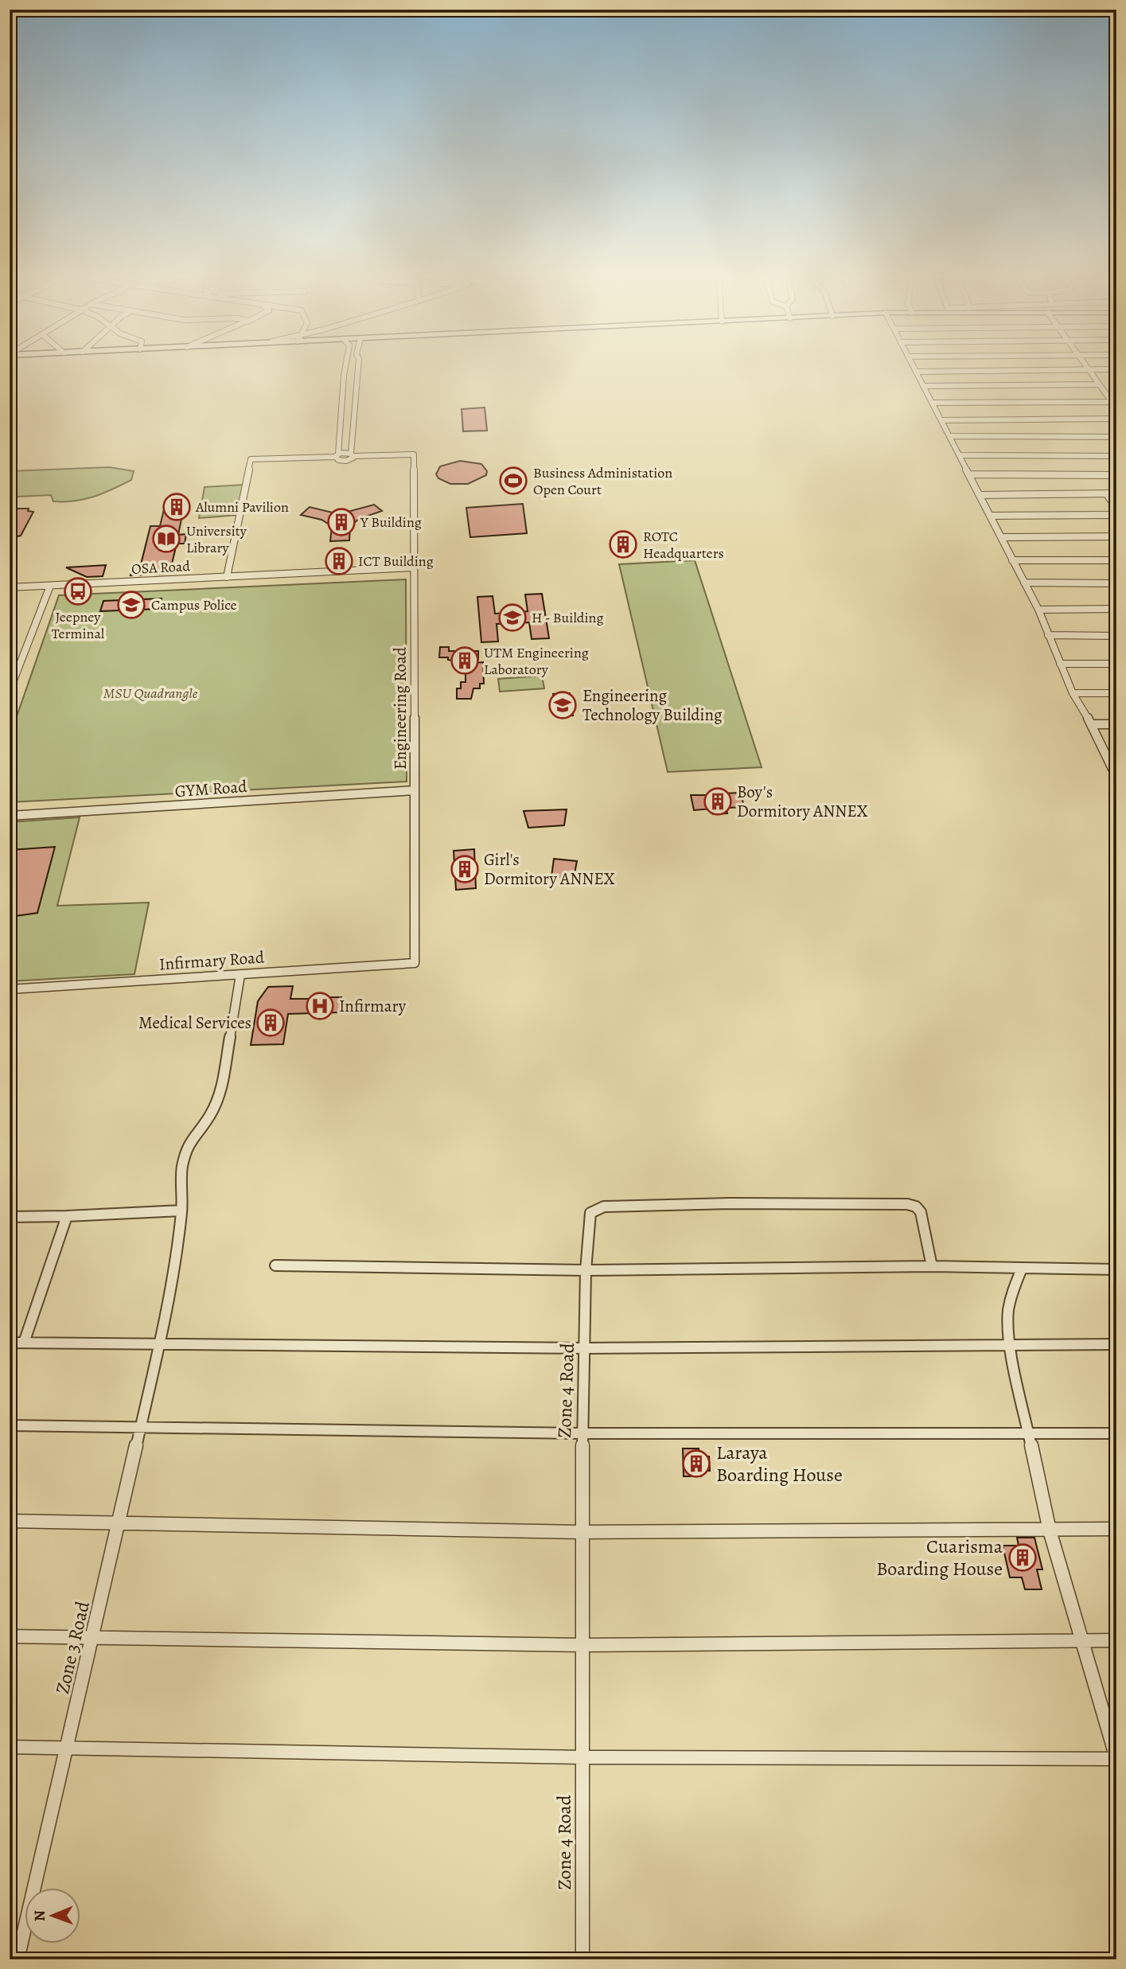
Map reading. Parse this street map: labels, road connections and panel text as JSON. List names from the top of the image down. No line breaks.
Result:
{"streets":{"street":["OSA Road","Engineering Road","GYM Road","Infirmary Road","Zone 4 Road","Zone 3 Road"]},"crossings":[["OSA Road","Engineering Road"],["Engineering Road","GYM Road"],["Engineering Road","Infirmary Road"],["Infirmary Road","Zone 3 Road"]],"parks":["MSU Quadrangle"],"places":{"sports":["Business Administation Open Court"],"building":["Alumni Pavilion","Y Building","ROTC Headquarters","ICT Building","UTM Engineering Laboratory","Boy's Dormitory ANNEX","Girl's Dormitory ANNEX","Medical Services","Laraya Boarding House","Cuarisma Boarding House"],"library":["University Library"],"bus stop":["Jeepney Terminal"],"school or university":["Campus Police","H - Building","Engineering Technology Building"],"hospital":["Infirmary"]},"north":"left"}
